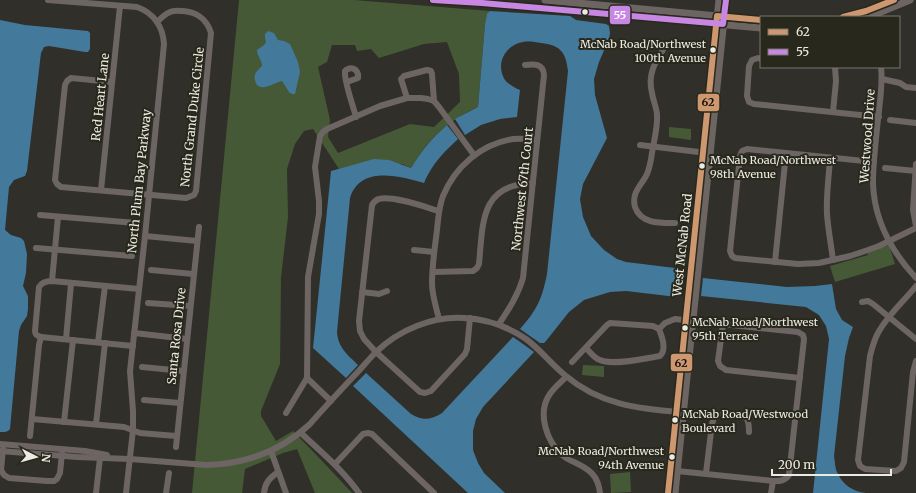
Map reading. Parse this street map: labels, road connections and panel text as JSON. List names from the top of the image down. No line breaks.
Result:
{"streets":{"main road":["West McNab Road"],"street":["Red Heart Lane","North Grand Duke Circle","Westwood Drive","North Plum Bay Parkway","Northwest 67th Court","Santa Rosa Drive"]},"crossings":[["Red Heart Lane","North Grand Duke Circle"],["Red Heart Lane","North Plum Bay Parkway"],["North Grand Duke Circle","North Plum Bay Parkway"]],"places":["McNab Road/Northwest 100th Avenue","McNab Road/Northwest 98th Avenue","McNab Road/Northwest 95th Terrace","McNab Road/Westwood Boulevard","McNab Road/Northwest 94th Avenue"],"lines":["transit line 62","transit line 55"],"legend":["62","55"],"scale_bar":"200 m","north":"right"}
